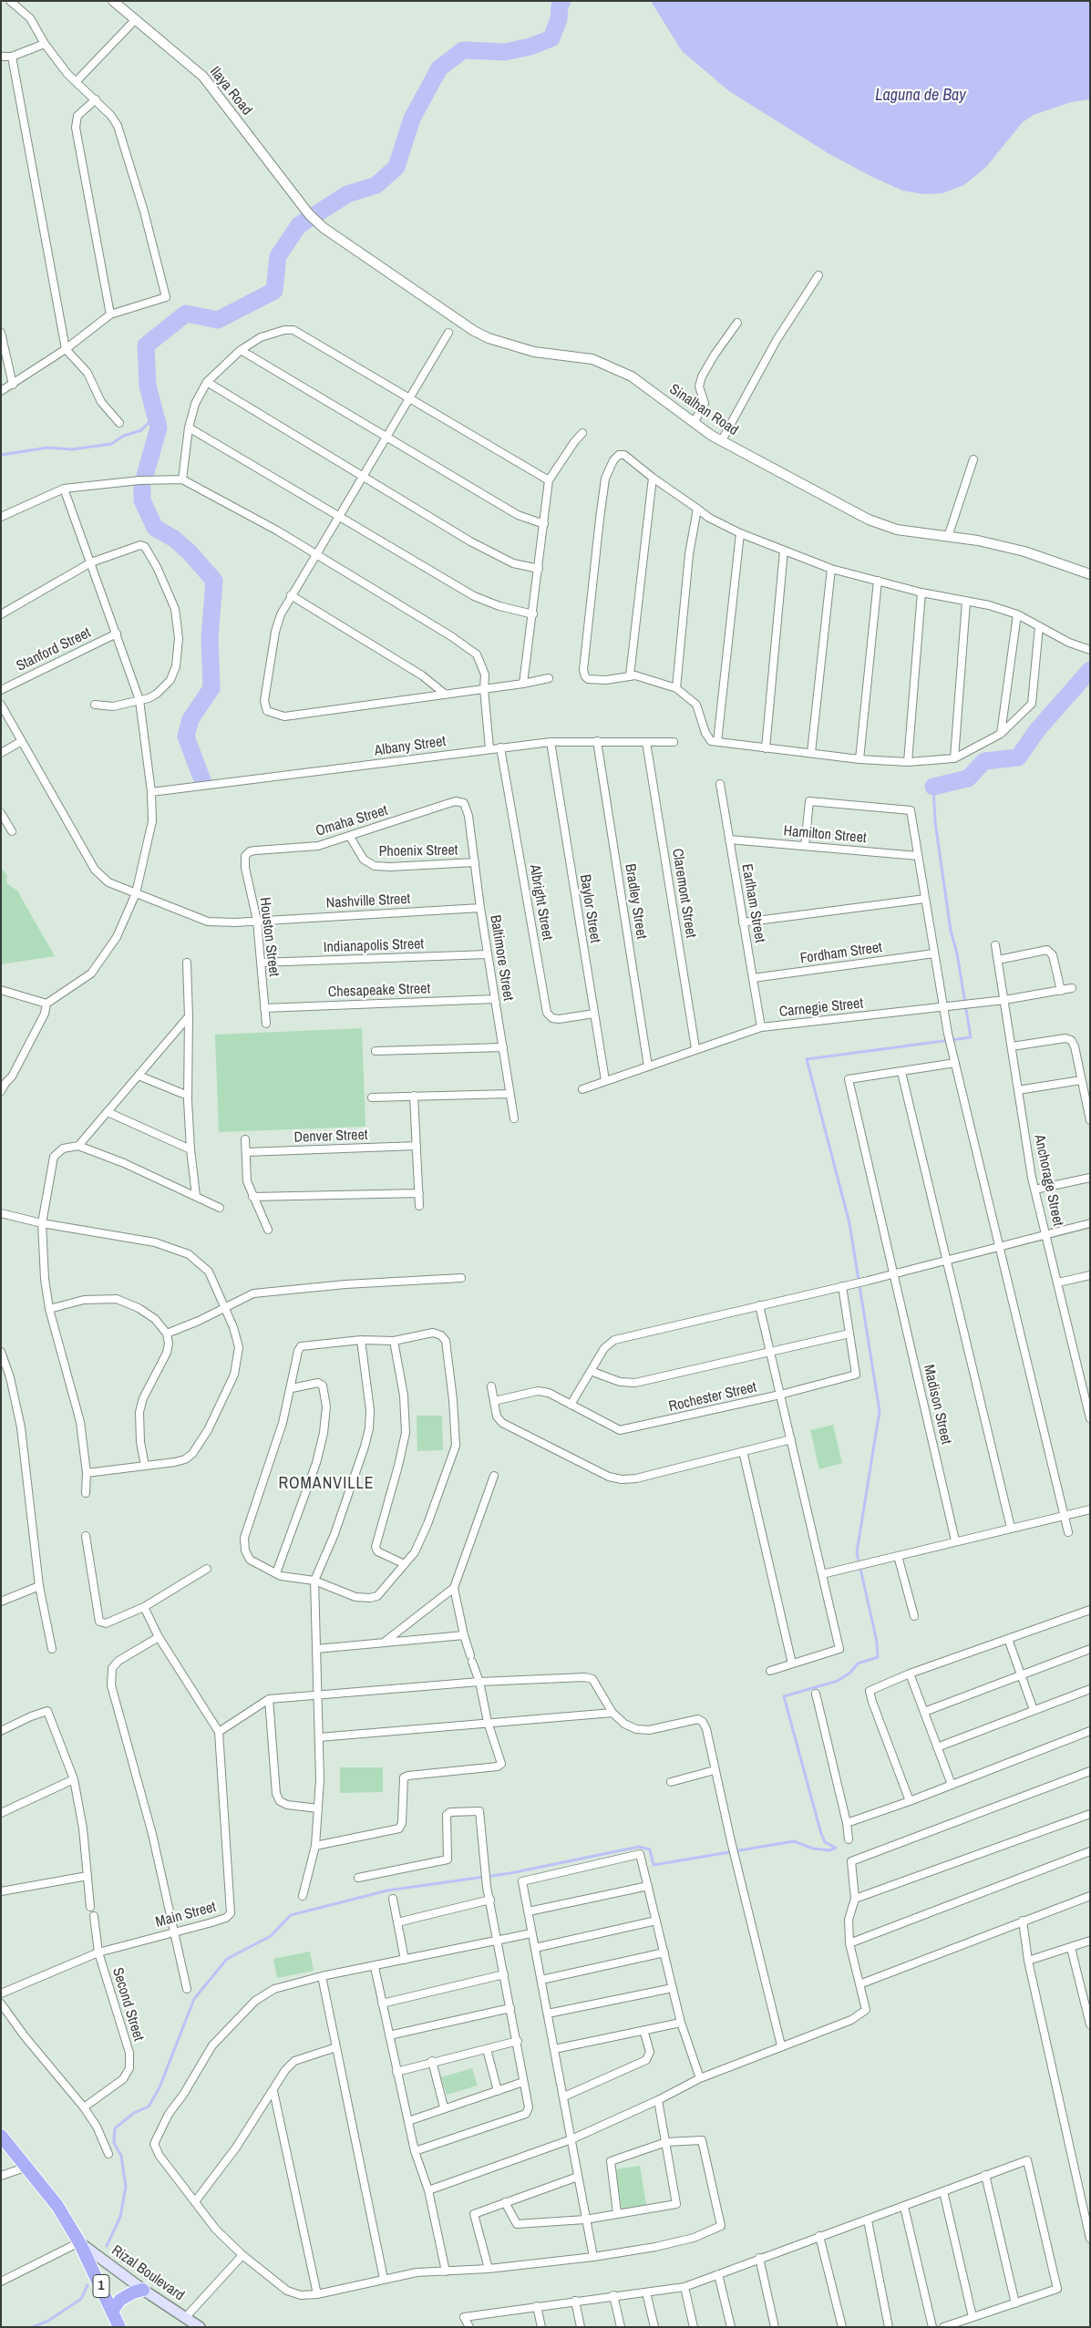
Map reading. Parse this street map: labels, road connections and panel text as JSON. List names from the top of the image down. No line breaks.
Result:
{"streets":{"highway":["1"],"main road":["Rizal Boulevard"],"street":["Ilaya Road","Sinalhan Road","Stanford Street","Albany Street","Omaha Street","Hamilton Street","Phoenix Street","Claremont Street","Nashville Street","Bradley Street","Albright Street","Earlham Street","Baylor Street","Houston Street","Indianapolis Street","Fordham Street","Baltimore Street","Chesapeake Street","Carnegie Street","Denver Street","Anchorage Street","Rochester Street","Madison Street","Main Street","Second Street"]},"crossings":[["Ilaya Road","Sinalhan Road"],["Albany Street","Claremont Street"],["Albany Street","Bradley Street"],["Albany Street","Albright Street"],["Albany Street","Baylor Street"],["Omaha Street","Phoenix Street"],["Omaha Street","Houston Street"],["Omaha Street","Baltimore Street"],["Hamilton Street","Earlham Street"],["Phoenix Street","Baltimore Street"],["Claremont Street","Carnegie Street"],["Nashville Street","Houston Street"],["Nashville Street","Baltimore Street"],["Bradley Street","Carnegie Street"],["Albright Street","Baylor Street"],["Earlham Street","Fordham Street"],["Earlham Street","Carnegie Street"],["Baylor Street","Carnegie Street"],["Houston Street","Indianapolis Street"],["Houston Street","Chesapeake Street"],["Indianapolis Street","Baltimore Street"],["Baltimore Street","Chesapeake Street"],["Carnegie Street","Anchorage Street"],["Main Street","Second Street"],["Rizal Boulevard","1"]],"districts":["ROMANVILLE"],"water":["Laguna de Bay"]}
